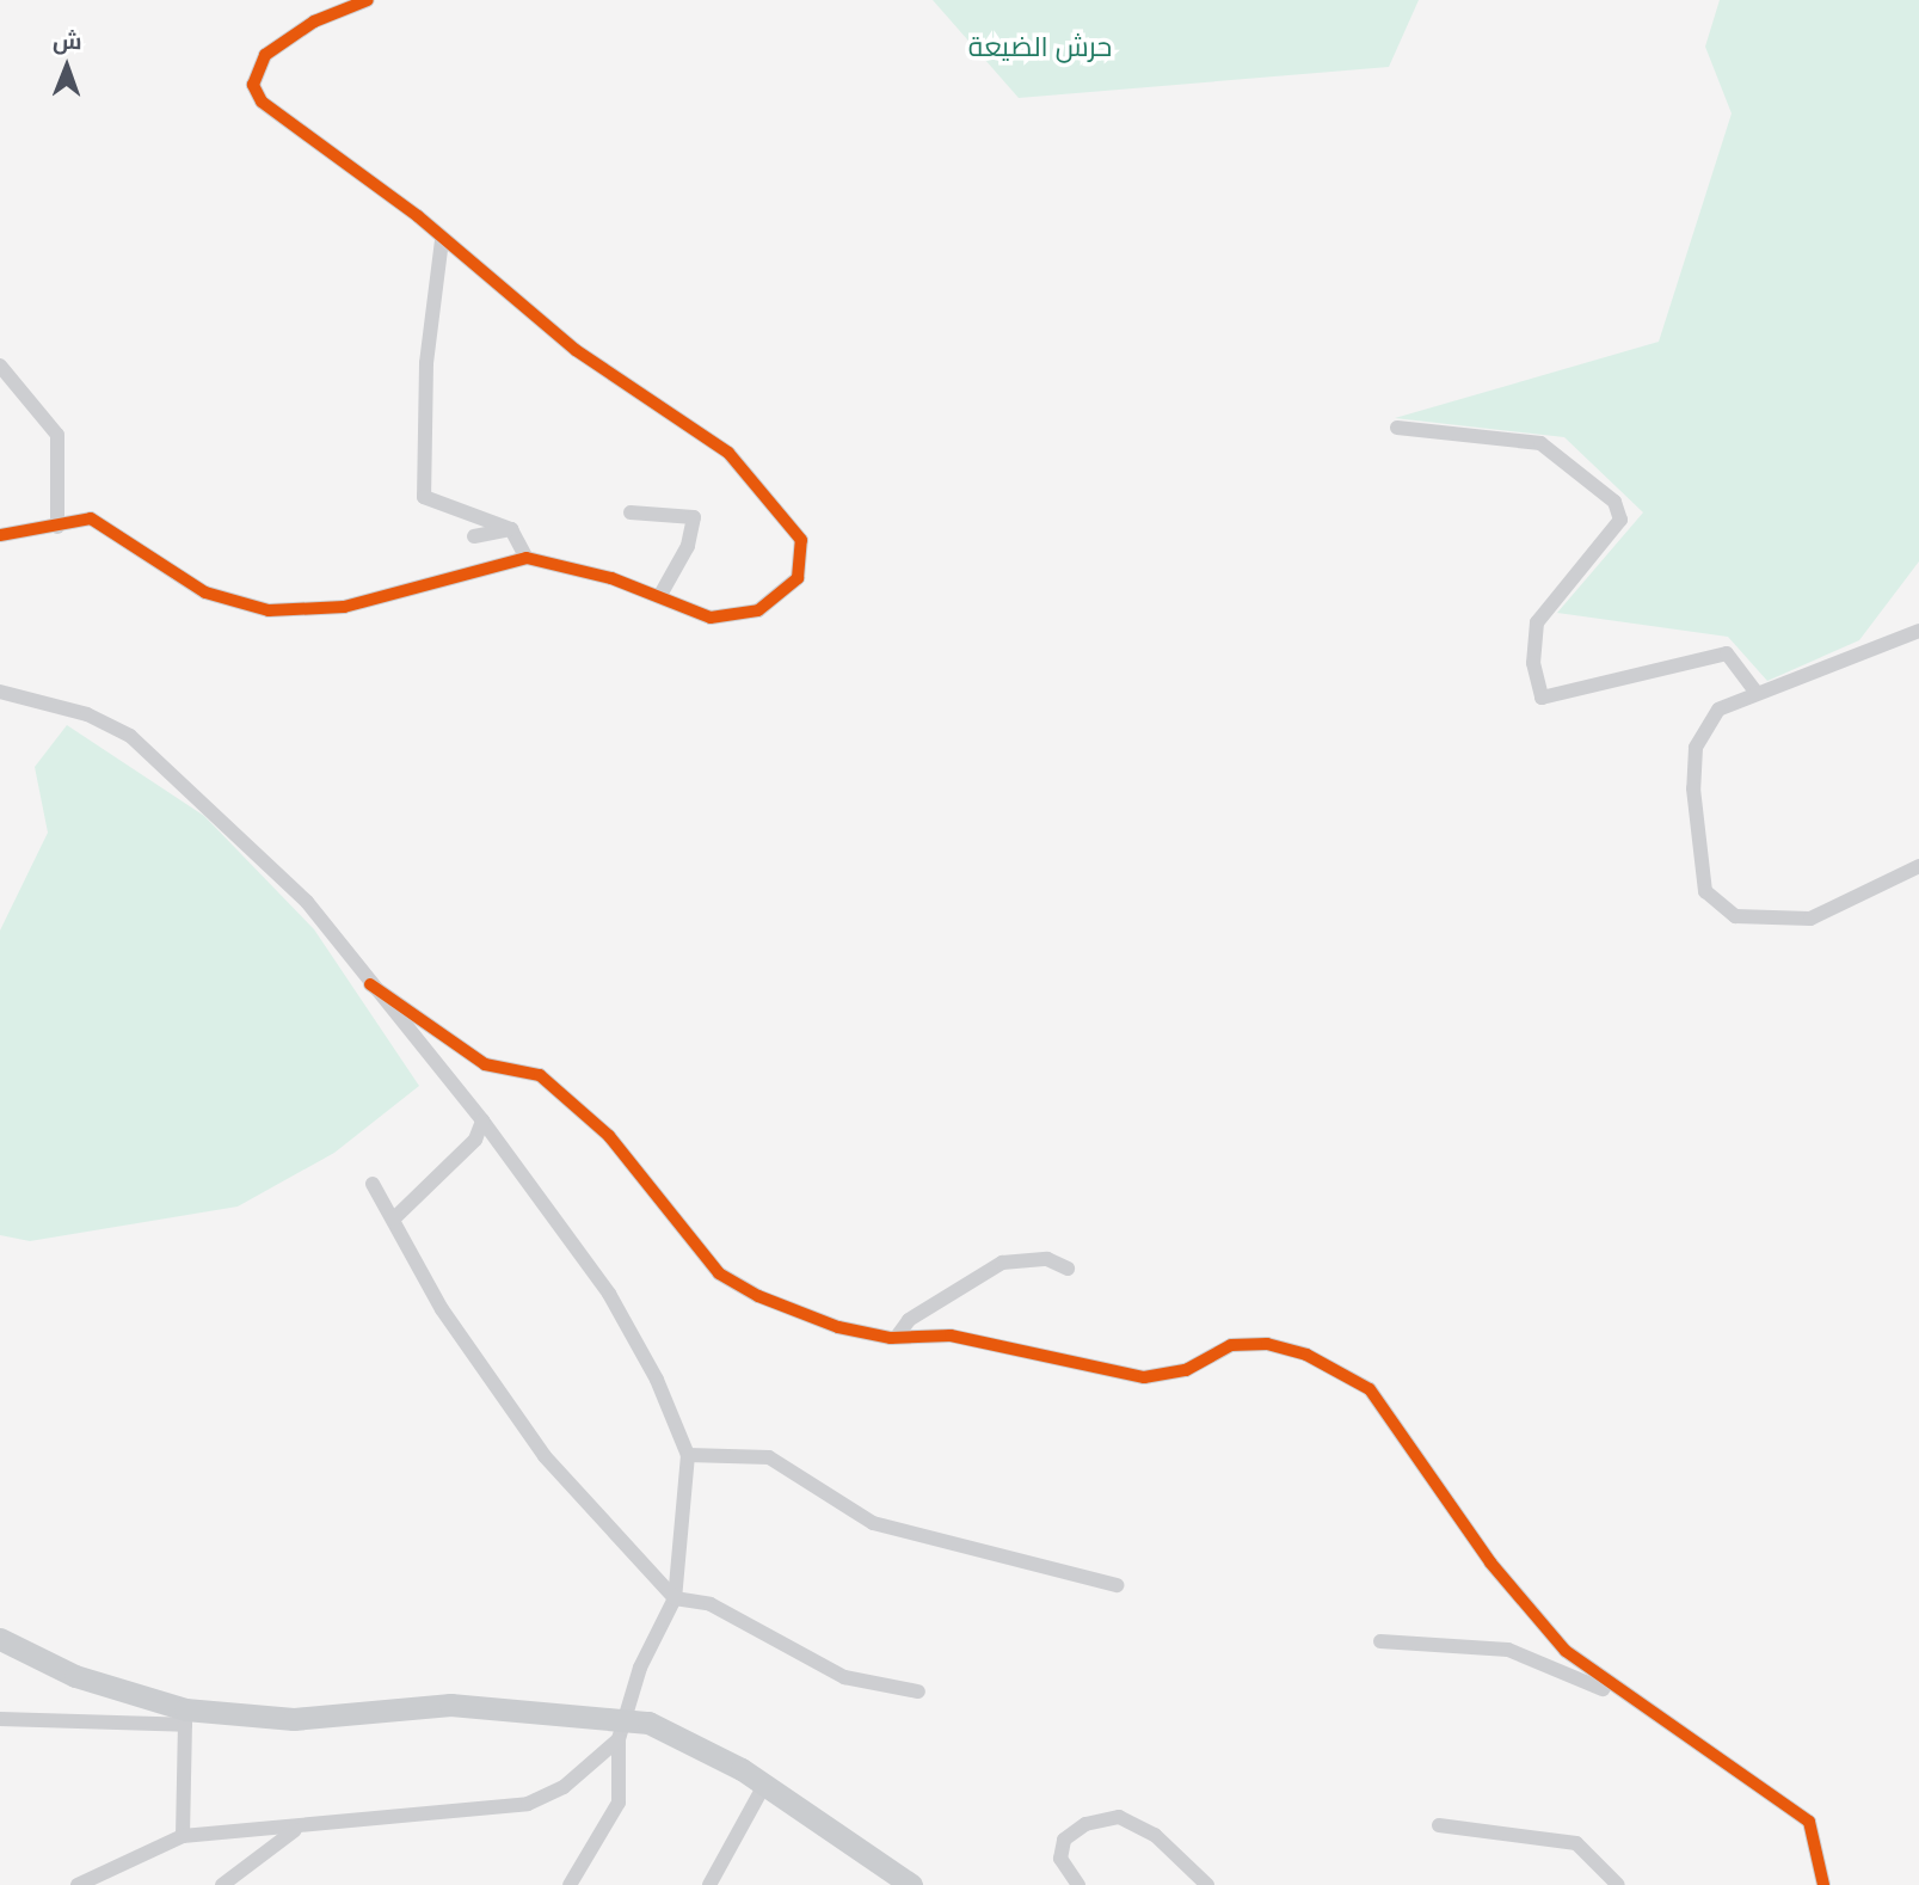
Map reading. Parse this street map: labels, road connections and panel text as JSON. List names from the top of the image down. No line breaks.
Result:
{"parks":["حرش الضيعة"],"north":"top"}
